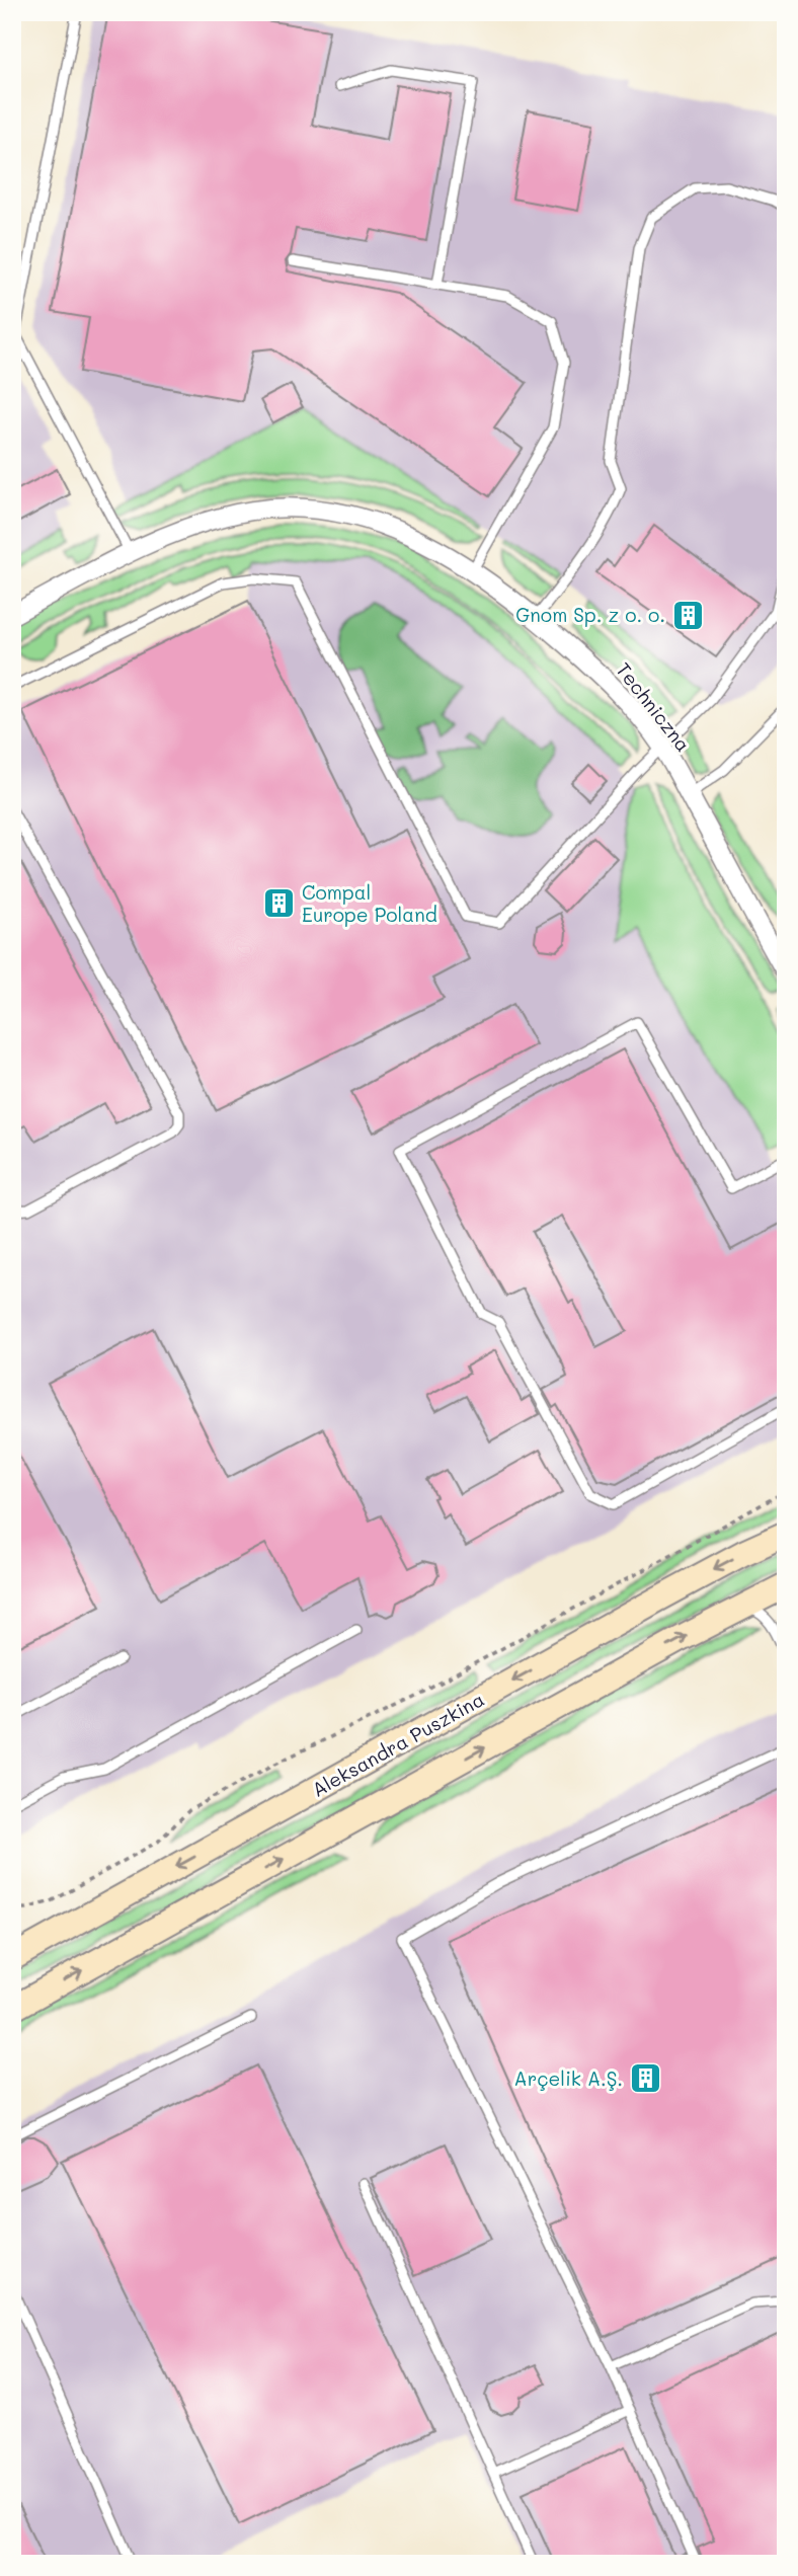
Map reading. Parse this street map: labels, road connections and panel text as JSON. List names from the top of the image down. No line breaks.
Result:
{"streets":{"main road":["Aleksandra Puszkina"],"street":["Techniczna"]},"places":{"building":["Gnom Sp. z o. o.","Compal Europe Poland","Arçelik A.Ş."]}}
